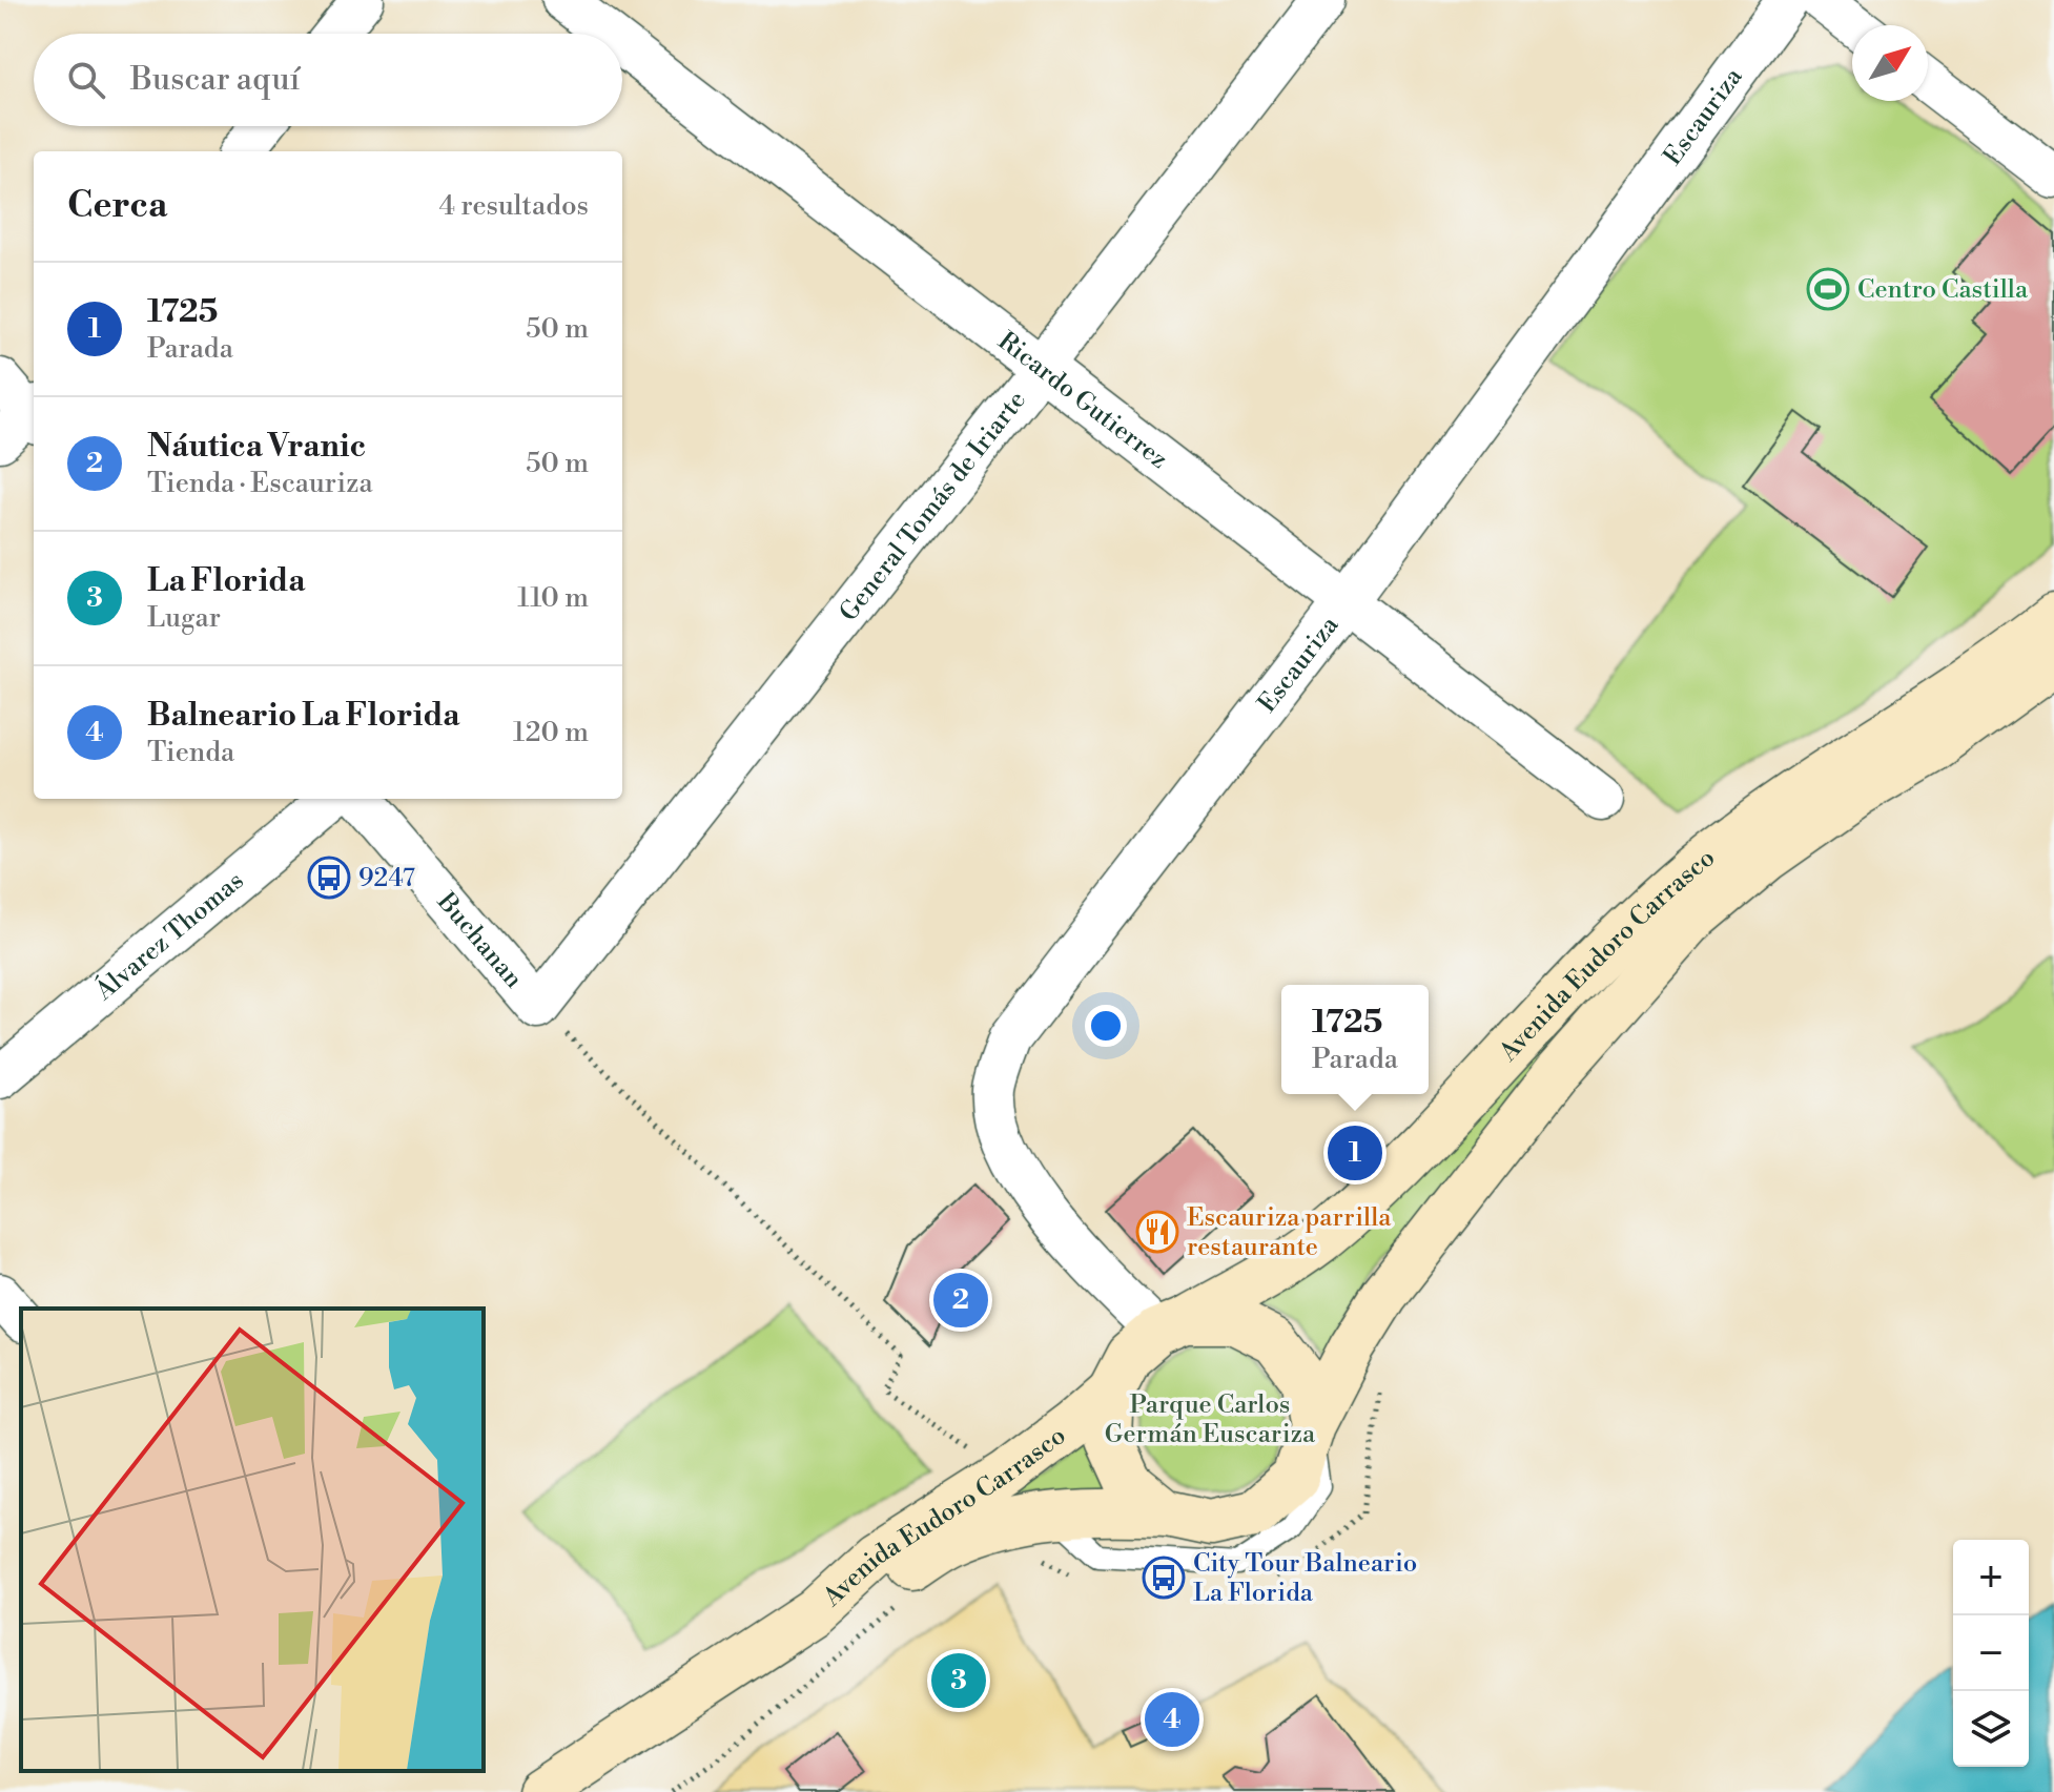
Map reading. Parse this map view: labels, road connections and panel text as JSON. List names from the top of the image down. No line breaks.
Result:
{"streets":{"main road":["Avenida Eudoro Carrasco"],"street":["Escauriza","Ricardo Gutierrez","General Tomás de Iriarte","Álvarez Thomas","Buchanan"]},"crossings":[["Escauriza","Ricardo Gutierrez"],["Escauriza","Avenida Eudoro Carrasco"],["Ricardo Gutierrez","General Tomás de Iriarte"],["General Tomás de Iriarte","Buchanan"]],"parks":["Parque Carlos Germán Euscariza"],"places":{"sports":["Centro Castilla"],"bus stop":["9247","City Tour Balneario La Florida"],"restaurant":["Escauriza parrilla restaurante"]},"north":"top right","page":{"search":"Buscar aquí","heading":["Cerca","4 resultados"],"list":[{"mark":"1","name":"1725","note":"Parada","value":"50 m"},{"mark":"2","name":"Náutica Vranic","note":"Tienda · Escauriza","value":"50 m"},{"mark":"3","name":"La Florida","note":"Lugar","value":"110 m"},{"mark":"4","name":"Balneario La Florida","note":"Tienda","value":"120 m"}],"popup":["1725","Parada"],"pins":["1","2","3","4"],"map_buttons":["+","−"]}}
